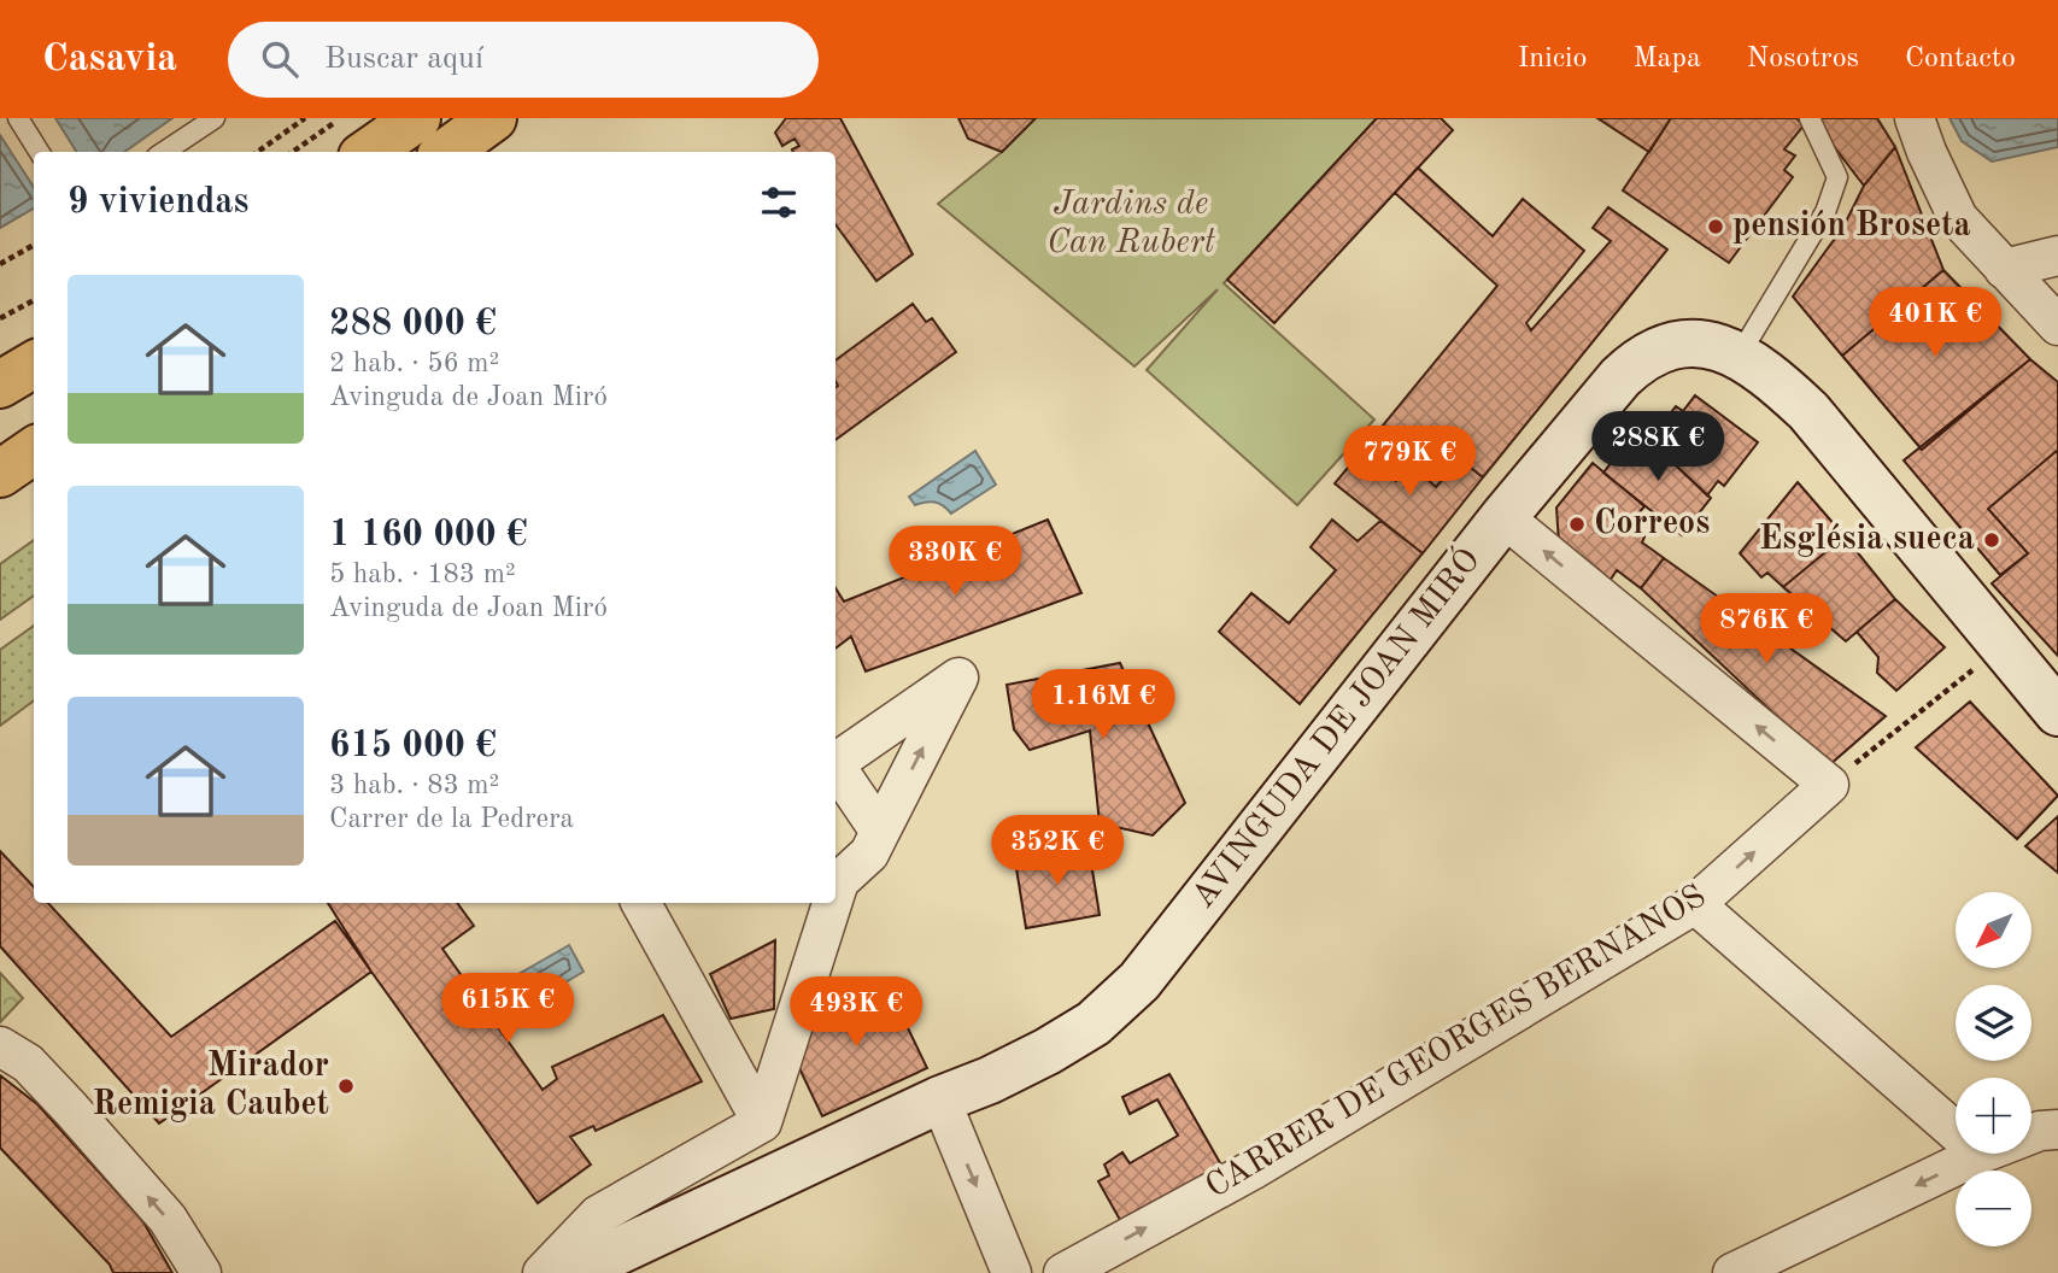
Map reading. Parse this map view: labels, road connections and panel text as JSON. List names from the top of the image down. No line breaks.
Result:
{"streets":{"street":["AVINGUDA DE JOAN MIRÓ","CARRER DE GEORGES BERNANOS"]},"one_way":["CARRER DE GEORGES BERNANOS"],"parks":["Jardins de Can Rubert"],"places":["pensión Broseta","Correos","Església sueca","Mirador Remigia Caubet"],"north":"bottom left","page":{"header":"Casavia","search":"Buscar aquí","nav":["Inicio","Mapa","Nosotros","Contacto"],"heading":"9 viviendas","list":[{"name":"288 000 €","note":"2 hab. · 56 m² · Avinguda de Joan Miró"},{"name":"1 160 000 €","note":"5 hab. · 183 m² · Avinguda de Joan Miró"},{"name":"615 000 €","note":"3 hab. · 83 m² · Carrer de la Pedrera"}],"price":["401K €","288K €","779K €","330K €","876K €","1.16M €","352K €","615K €","493K €"],"map_buttons":["+","−"]}}
